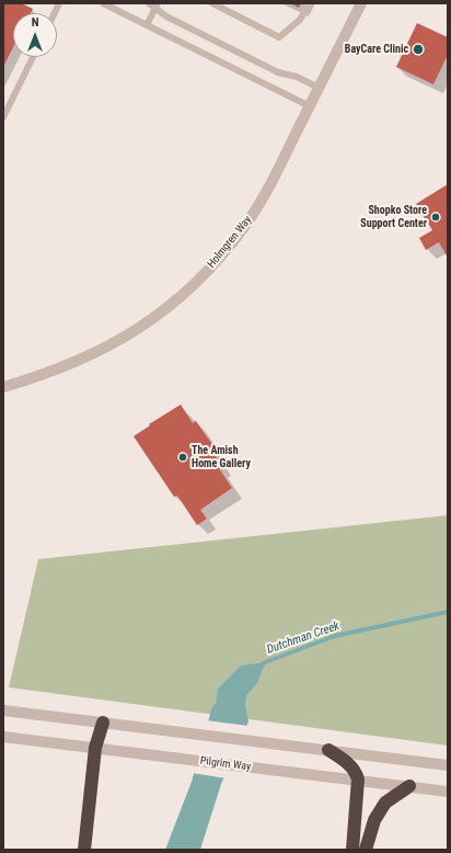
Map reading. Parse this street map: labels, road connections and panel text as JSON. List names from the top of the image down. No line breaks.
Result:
{"streets":{"street":["Holmgren Way","Pilgrim Way"]},"water":["Dutchman Creek"],"places":["BayCare Clinic","Shopko Store Support Center","The Amish Home Gallery"],"north":"top"}
